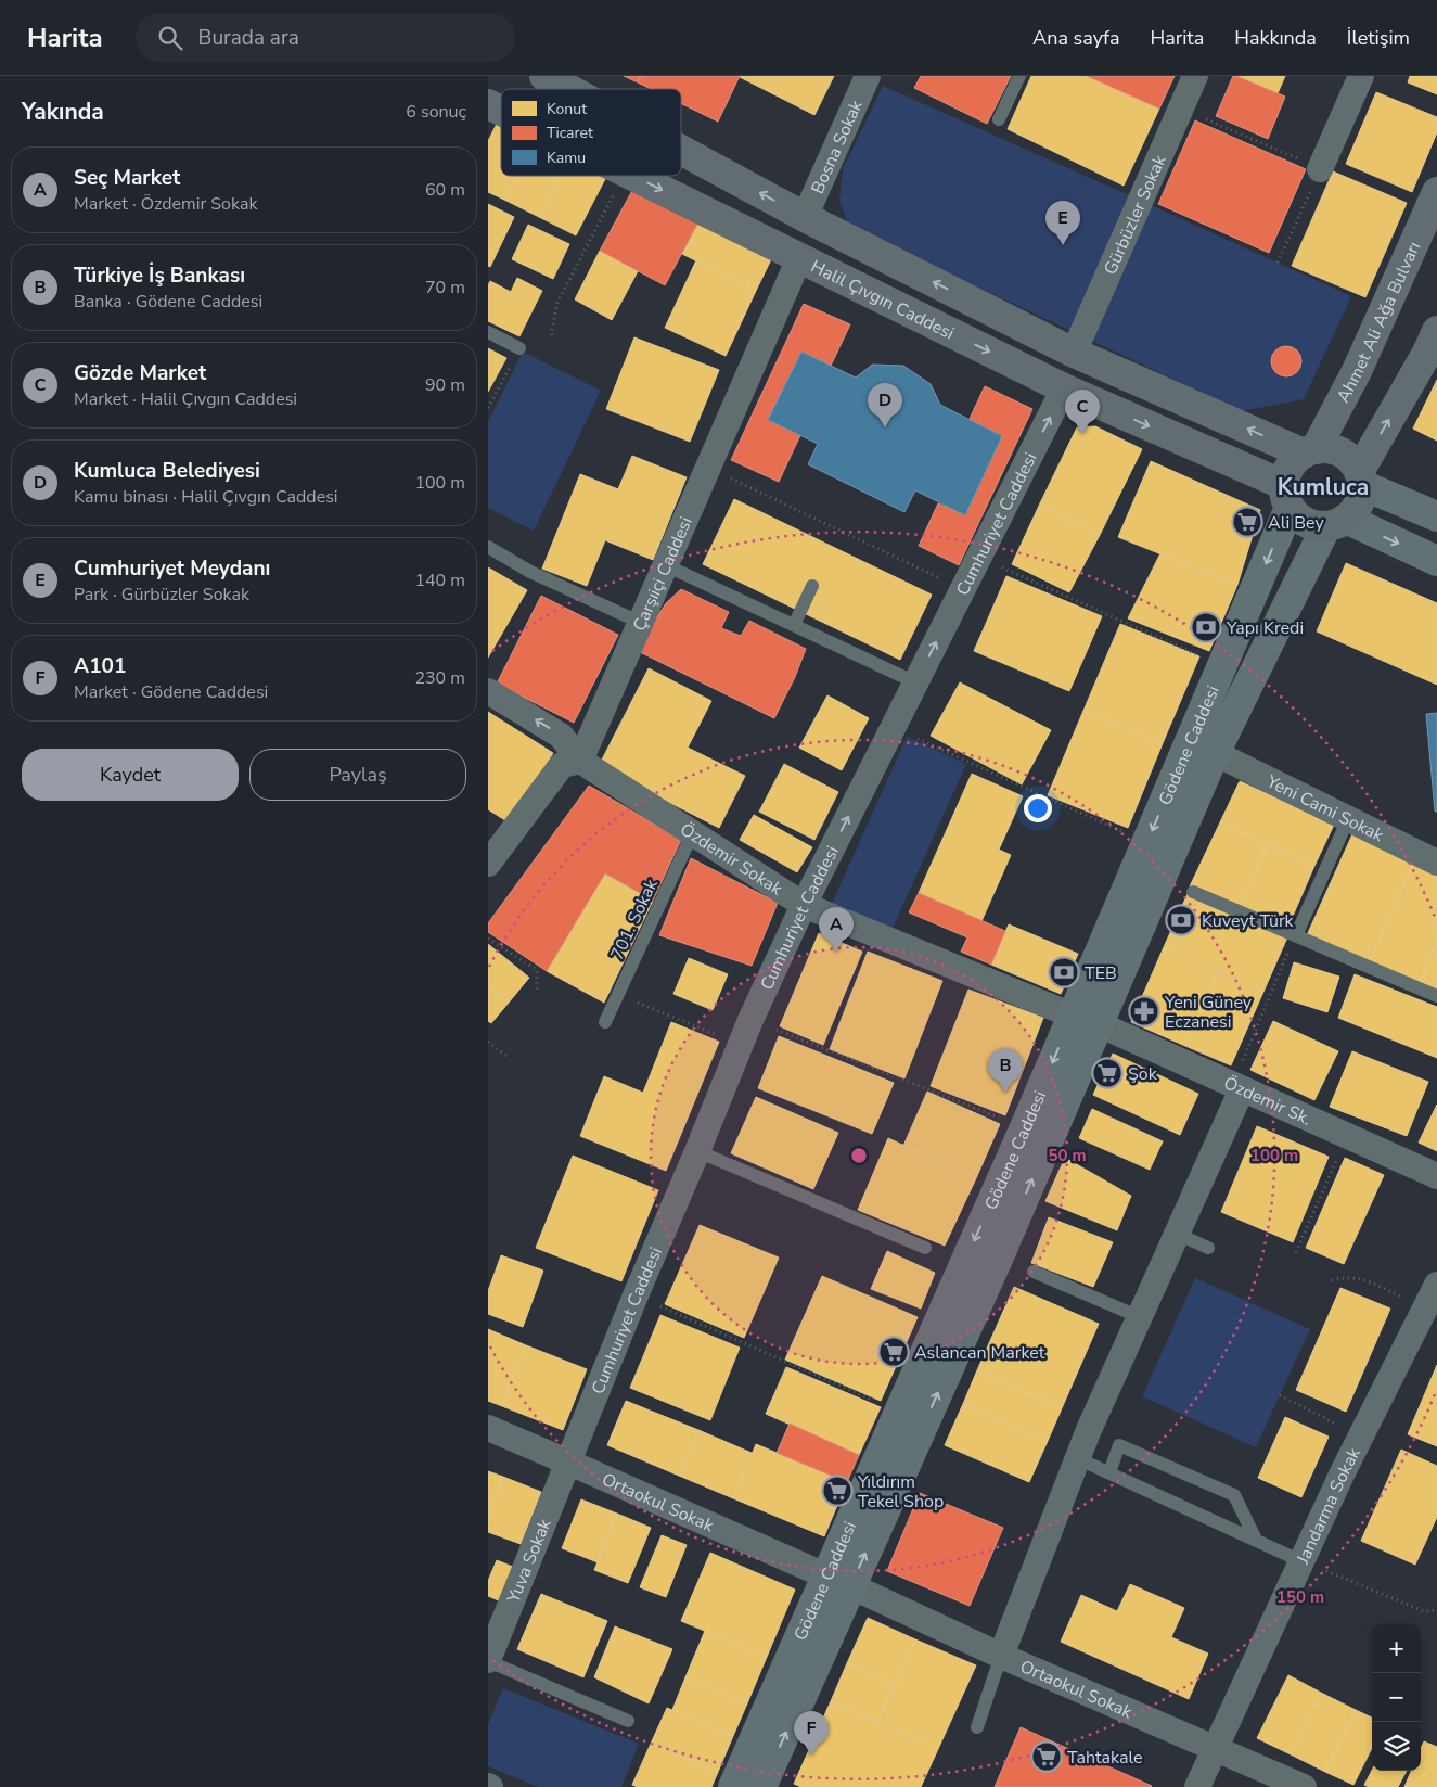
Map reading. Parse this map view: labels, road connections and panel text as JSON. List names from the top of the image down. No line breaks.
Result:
{"streets":{"highway":["Halil Çıvgın Caddesi","Ahmet Ali Ağa Bulvarı"],"main road":["Gödene Caddesi"],"street":["Bosna Sokak","Gürbüzler Sokak","Cumhuriyet Caddesi","Çarşıiçi Caddesi","Yeni Cami Sokak","Özdemir Sokak","Özdemir Sk.","Ortaokul Sokak","Jandarma Sokak","Yuva Sokak"],"lane":["701. Sokak"]},"crossings":[["Halil Çıvgın Caddesi","Ahmet Ali Ağa Bulvarı"],["Halil Çıvgın Caddesi","Cumhuriyet Caddesi"],["Halil Çıvgın Caddesi","Çarşıiçi Caddesi"],["Halil Çıvgın Caddesi","Gödene Caddesi"],["Ahmet Ali Ağa Bulvarı","Gödene Caddesi"],["Cumhuriyet Caddesi","Özdemir Sokak"],["Cumhuriyet Caddesi","Ortaokul Sokak"],["Cumhuriyet Caddesi","Yuva Sokak"],["Çarşıiçi Caddesi","Özdemir Sokak"],["Gödene Caddesi","Yeni Cami Sokak"],["Gödene Caddesi","Özdemir Sokak"],["Gödene Caddesi","Özdemir Sk."],["Gödene Caddesi","Ortaokul Sokak"],["Özdemir Sokak","701. Sokak"],["Özdemir Sokak","Özdemir Sk."],["Ortaokul Sokak","Jandarma Sokak"],["Ortaokul Sokak","Yuva Sokak"]],"one_way":["Cumhuriyet Caddesi"],"districts":["Kumluca"],"places":{"supermarket":["Ali Bey","Şok","Aslancan Market","Yıldırım Tekel Shop","Tahtakale"],"bank":["Yapı Kredi","Kuveyt Türk","TEB"],"pharmacy":["Yeni Güney Eczanesi"]},"legend":["Konut","Ticaret","Kamu"],"page":{"header":"Harita","search":"Burada ara","nav":["Ana sayfa","Harita","Hakkında","İletişim"],"heading":["Yakında","6 sonuç"],"list":[{"mark":"A","name":"Seç Market","note":"Market · Özdemir Sokak","value":"60 m"},{"mark":"B","name":"Türkiye İş Bankası","note":"Banka · Gödene Caddesi","value":"70 m"},{"mark":"C","name":"Gözde Market","note":"Market · Halil Çıvgın Caddesi","value":"90 m"},{"mark":"D","name":"Kumluca Belediyesi","note":"Kamu binası · Halil Çıvgın Caddesi","value":"100 m"},{"mark":"E","name":"Cumhuriyet Meydanı","note":"Park · Gürbüzler Sokak","value":"140 m"},{"mark":"F","name":"A101","note":"Market · Gödene Caddesi","value":"230 m"}],"pins":["E","D","C","A","B","F"],"buttons":["Kaydet","Paylaş"],"map_buttons":["+","−"]},"rings":["50 m","100 m","150 m"]}
